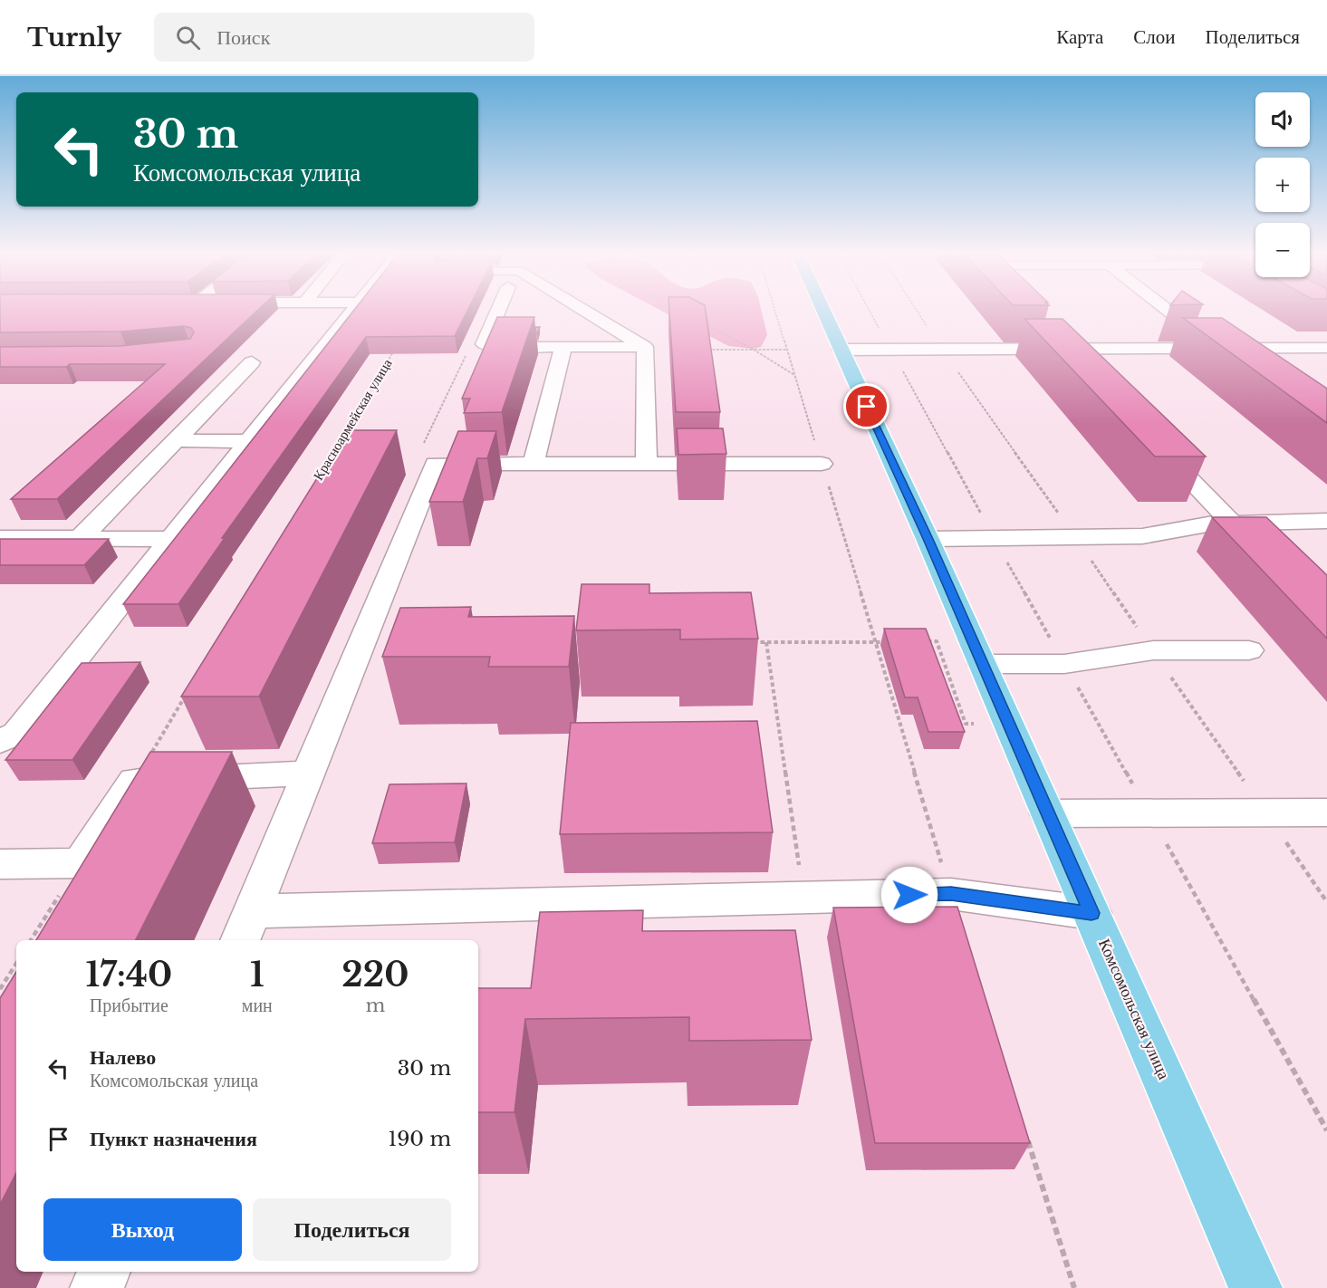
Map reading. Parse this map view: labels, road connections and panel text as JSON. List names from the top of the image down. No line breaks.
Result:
{"streets":{"main road":["Комсомольская улица"],"path":["Красноармейская улица"]},"page":{"header":"Turnly","search":"Поиск","nav":["Карта","Слои","Поделиться"],"map_buttons":["+","−"],"turn":["30 m","Комсомольская улица"],"eta":["17:40","Прибытие","1","мин","220","m"],"list":[{"name":"Налево","note":"Комсомольская улица","value":"30 m"},{"name":"Пункт назначения","value":"190 m"}],"buttons":["Выход","Поделиться"]}}
